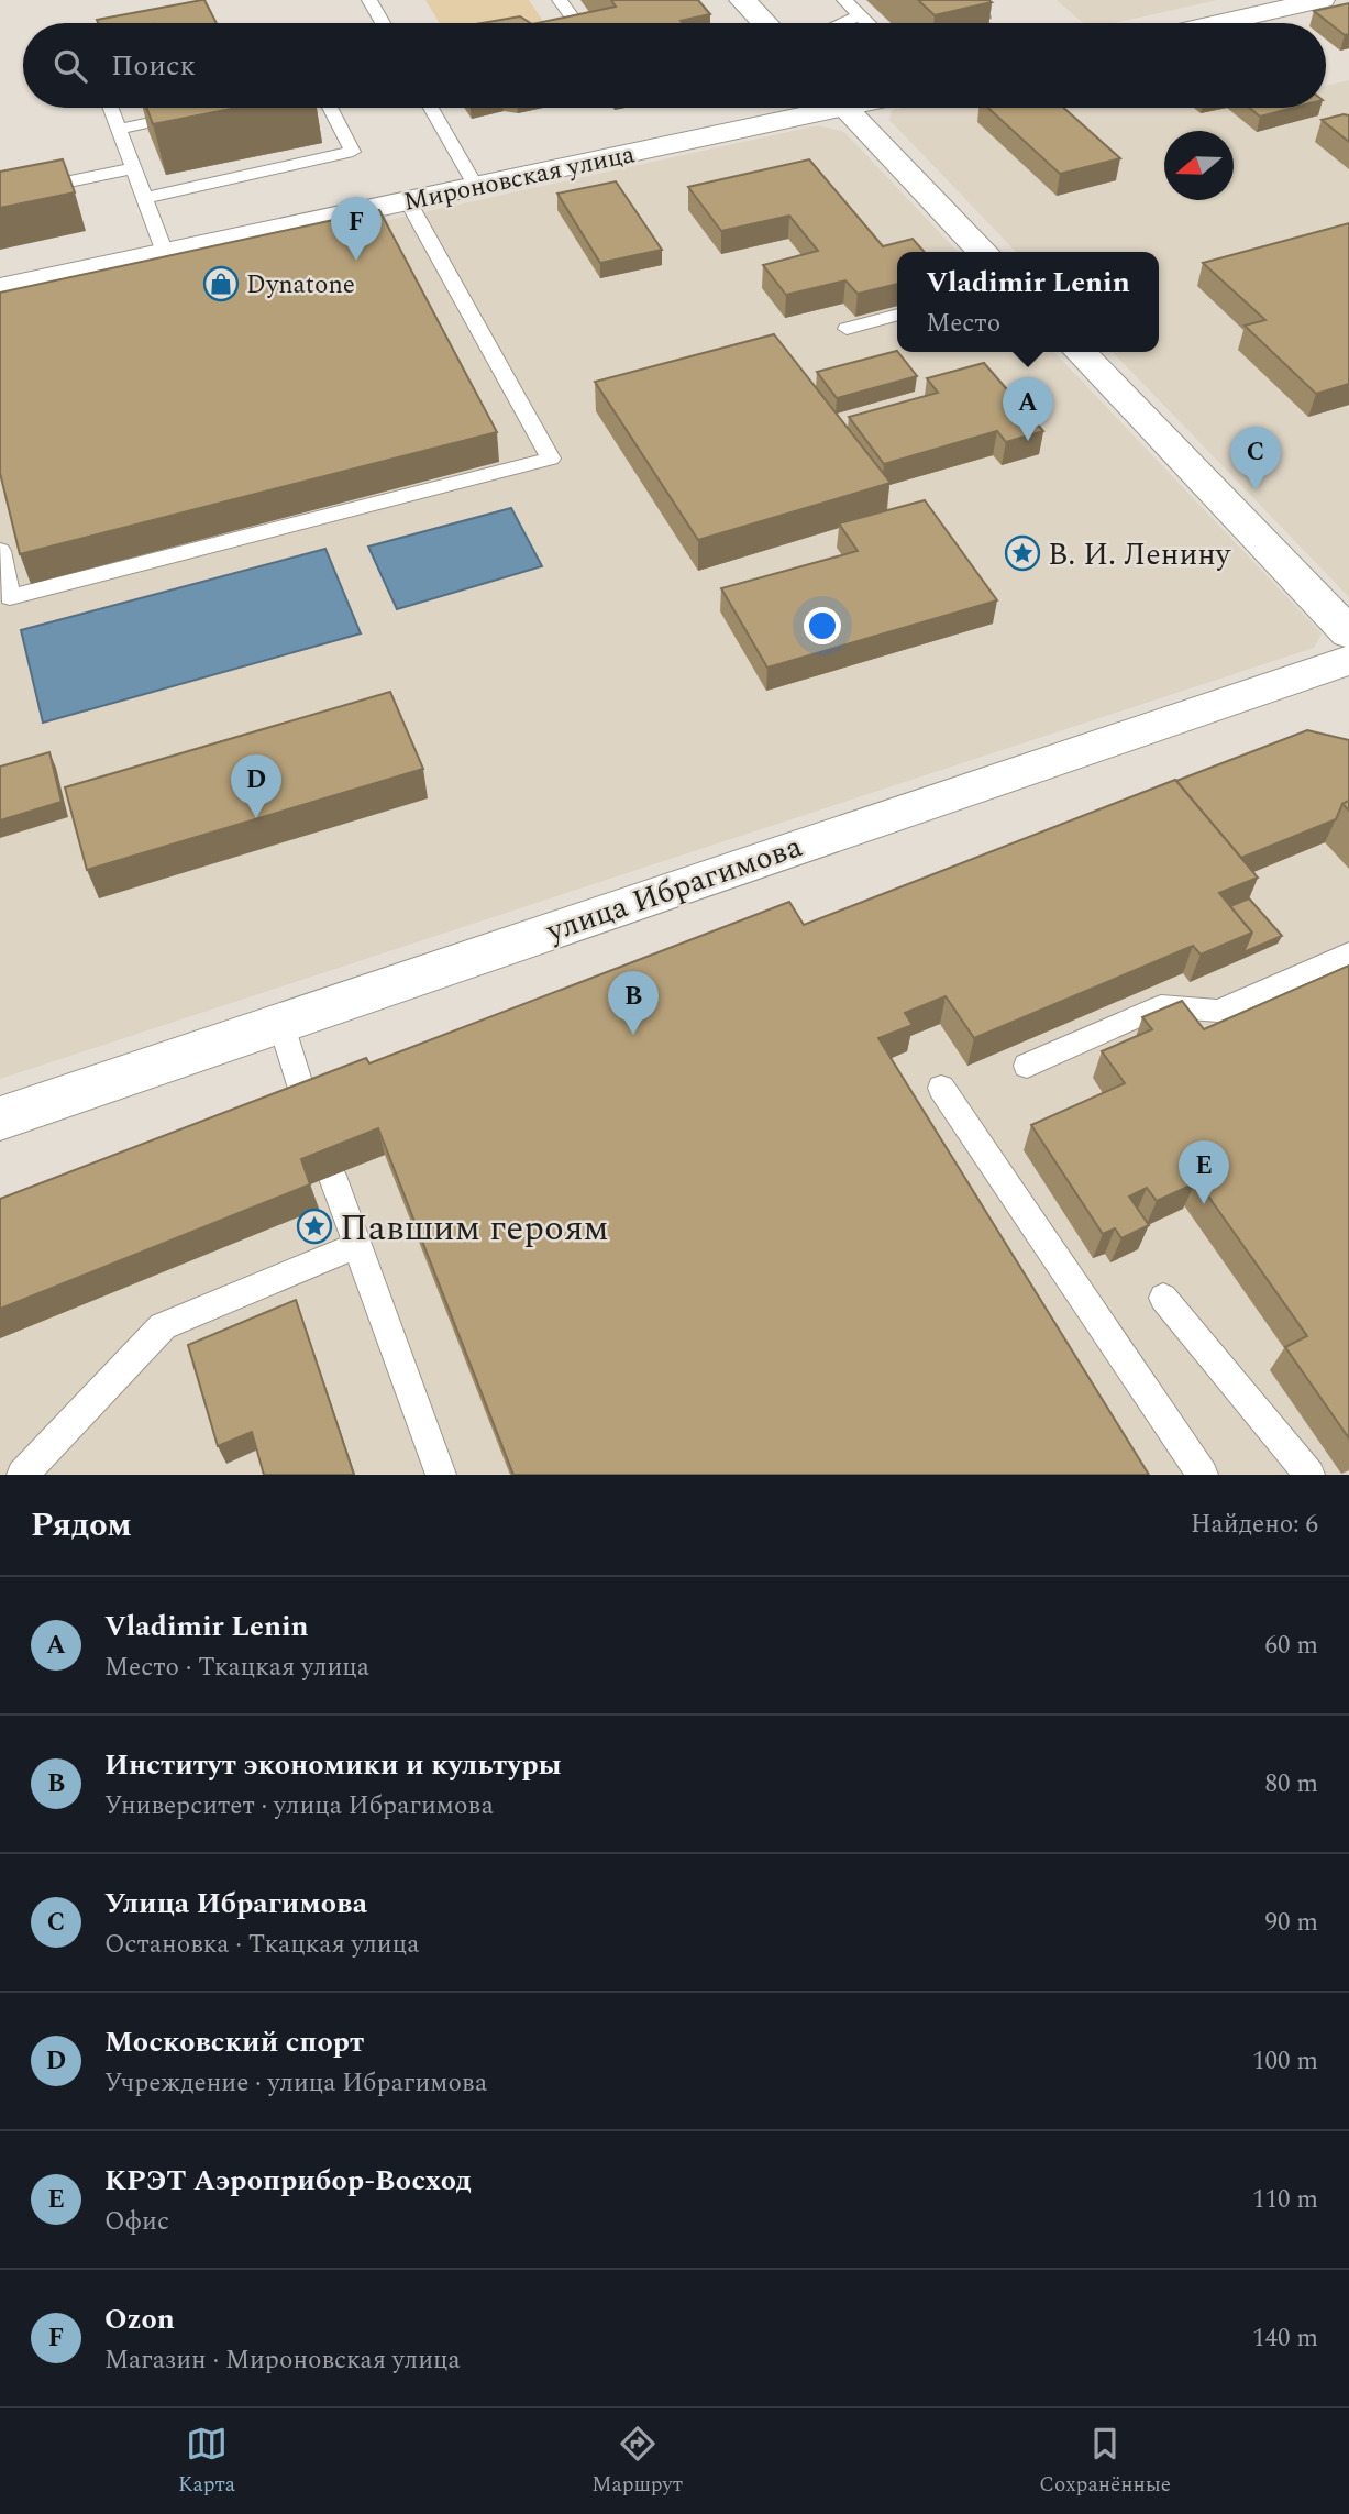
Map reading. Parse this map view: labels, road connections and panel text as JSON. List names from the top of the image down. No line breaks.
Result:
{"streets":{"street":["Мироновская улица","улица Ибрагимова"]},"places":{"shop":["Dynatone"],"place":["В. И. Ленину","Павшим героям"]},"north":"left","page":{"search":"Поиск","pins":["F","A","C","D","B","E"],"popup":["Vladimir Lenin","Место"],"heading":["Рядом","Найдено: 6"],"list":[{"mark":"A","name":"Vladimir Lenin","note":"Место · Ткацкая улица","value":"60 m"},{"mark":"B","name":"Институт экономики и культуры","note":"Университет · улица Ибрагимова","value":"80 m"},{"mark":"C","name":"Улица Ибрагимова","note":"Остановка · Ткацкая улица","value":"90 m"},{"mark":"D","name":"Московский спорт","note":"Учреждение · улица Ибрагимова","value":"100 m"},{"mark":"E","name":"КРЭТ Аэроприбор-Восход","note":"Офис","value":"110 m"},{"mark":"F","name":"Ozon","note":"Магазин · Мироновская улица","value":"140 m"}],"nav":["Карта","Маршрут","Сохранённые"]}}
